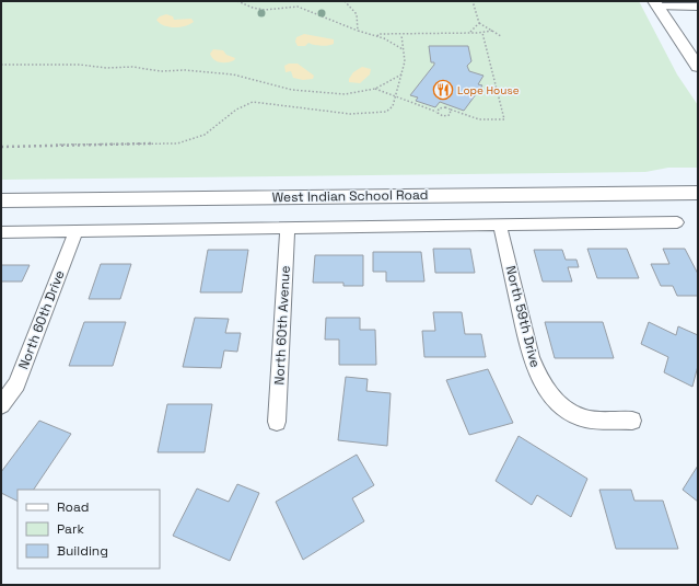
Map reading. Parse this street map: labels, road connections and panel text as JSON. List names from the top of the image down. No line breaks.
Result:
{"streets":{"main road":["West Indian School Road"],"street":["North 59th Drive","North 60th Drive","North 60th Avenue"]},"places":{"restaurant":["Lope House"]},"legend":["Road","Park","Building"]}
